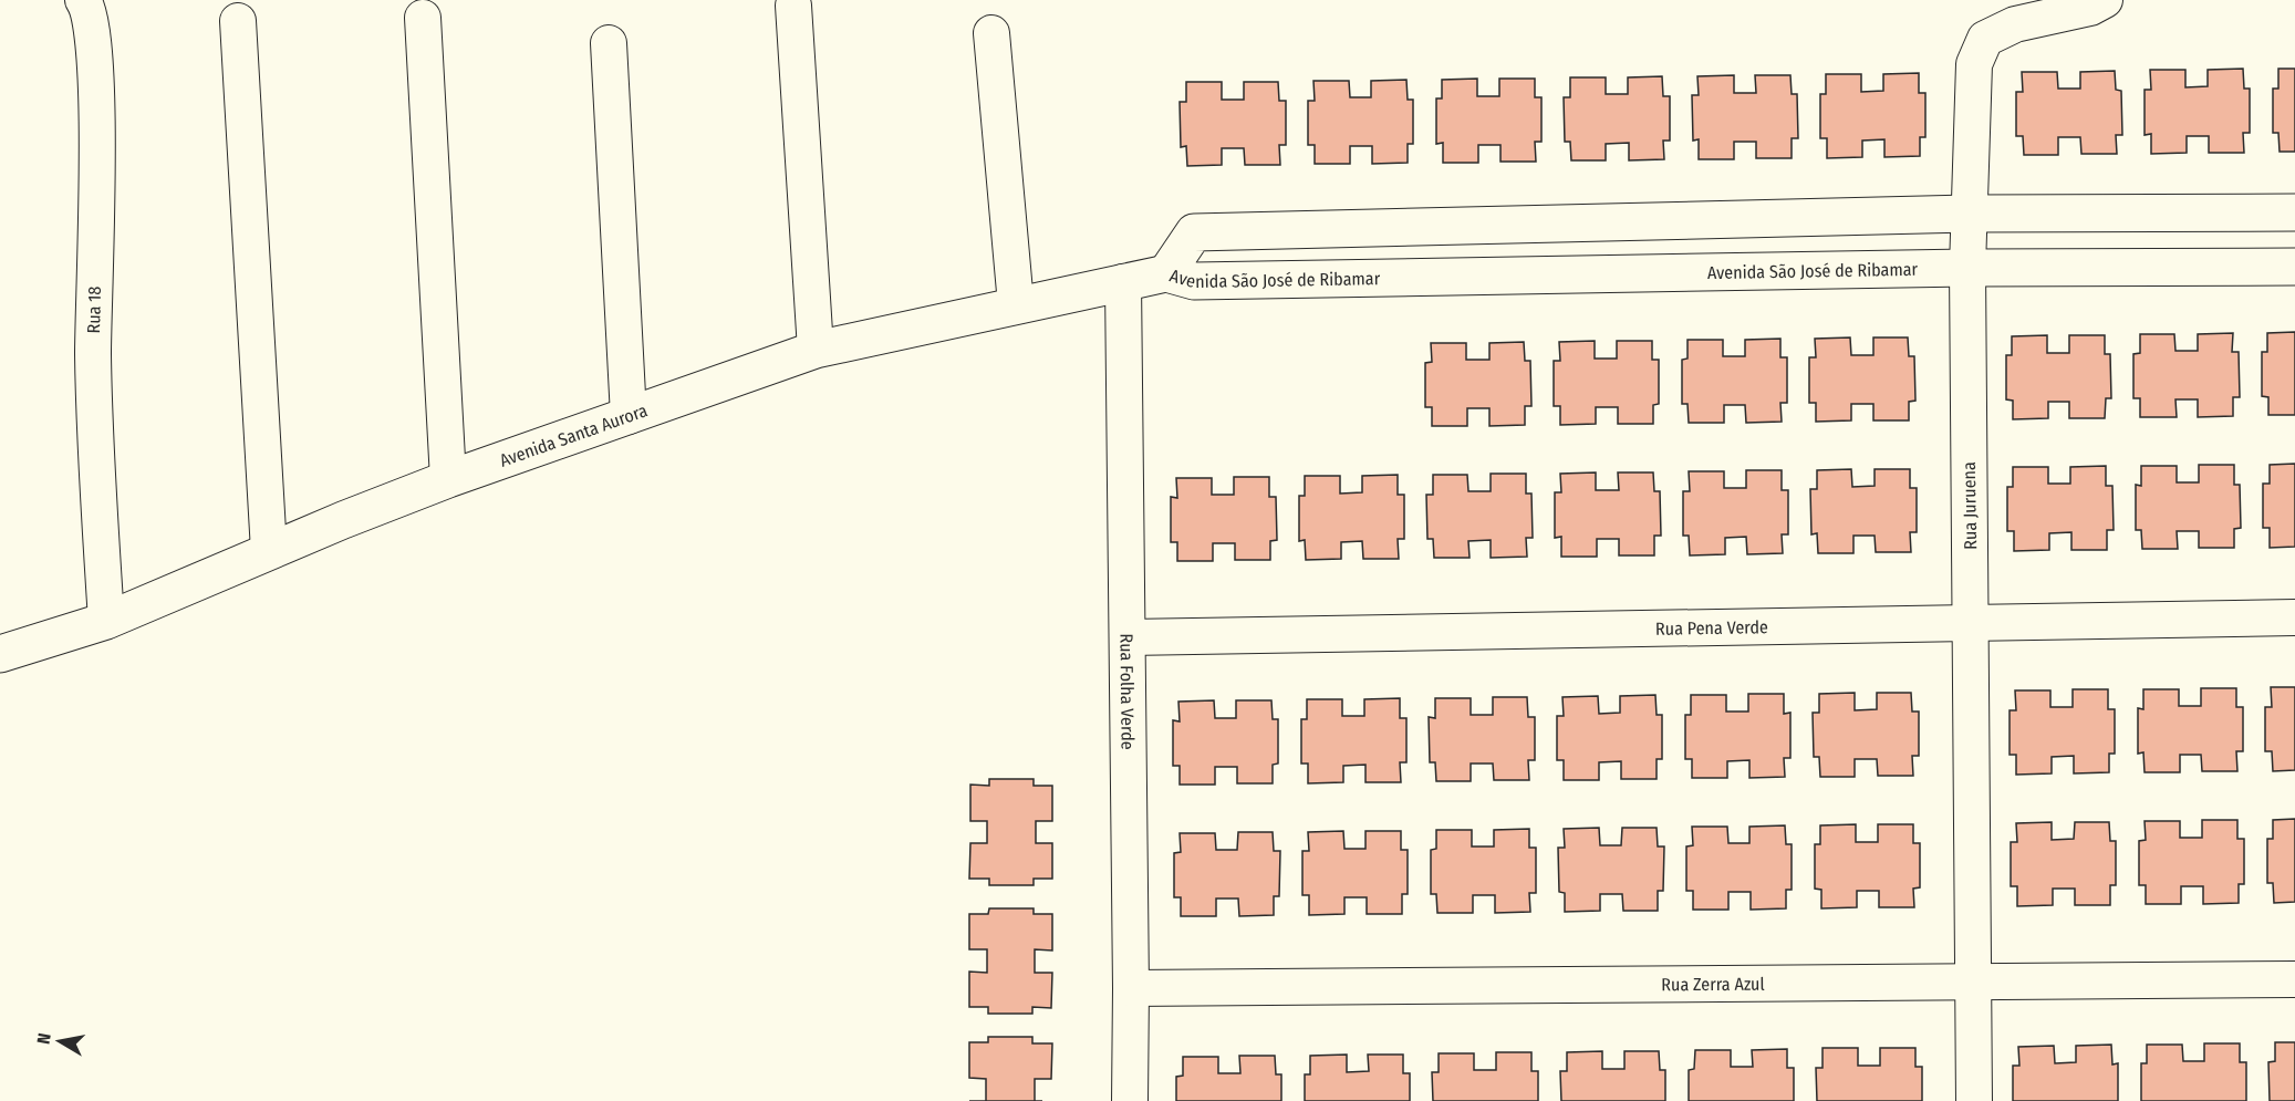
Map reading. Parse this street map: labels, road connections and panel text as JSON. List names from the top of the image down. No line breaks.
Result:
{"streets":{"street":["Avenida São José de Ribamar","Rua 18","Avenida Santa Aurora","Rua Juruena","Rua Pena Verde","Rua Folha Verde","Rua Zerra Azul"]},"crossings":[["Avenida São José de Ribamar","Avenida Santa Aurora"],["Avenida São José de Ribamar","Rua Juruena"],["Rua 18","Avenida Santa Aurora"],["Avenida Santa Aurora","Rua Folha Verde"],["Rua Juruena","Rua Pena Verde"],["Rua Juruena","Rua Zerra Azul"],["Rua Pena Verde","Rua Folha Verde"],["Rua Folha Verde","Rua Zerra Azul"]],"north":"left"}
